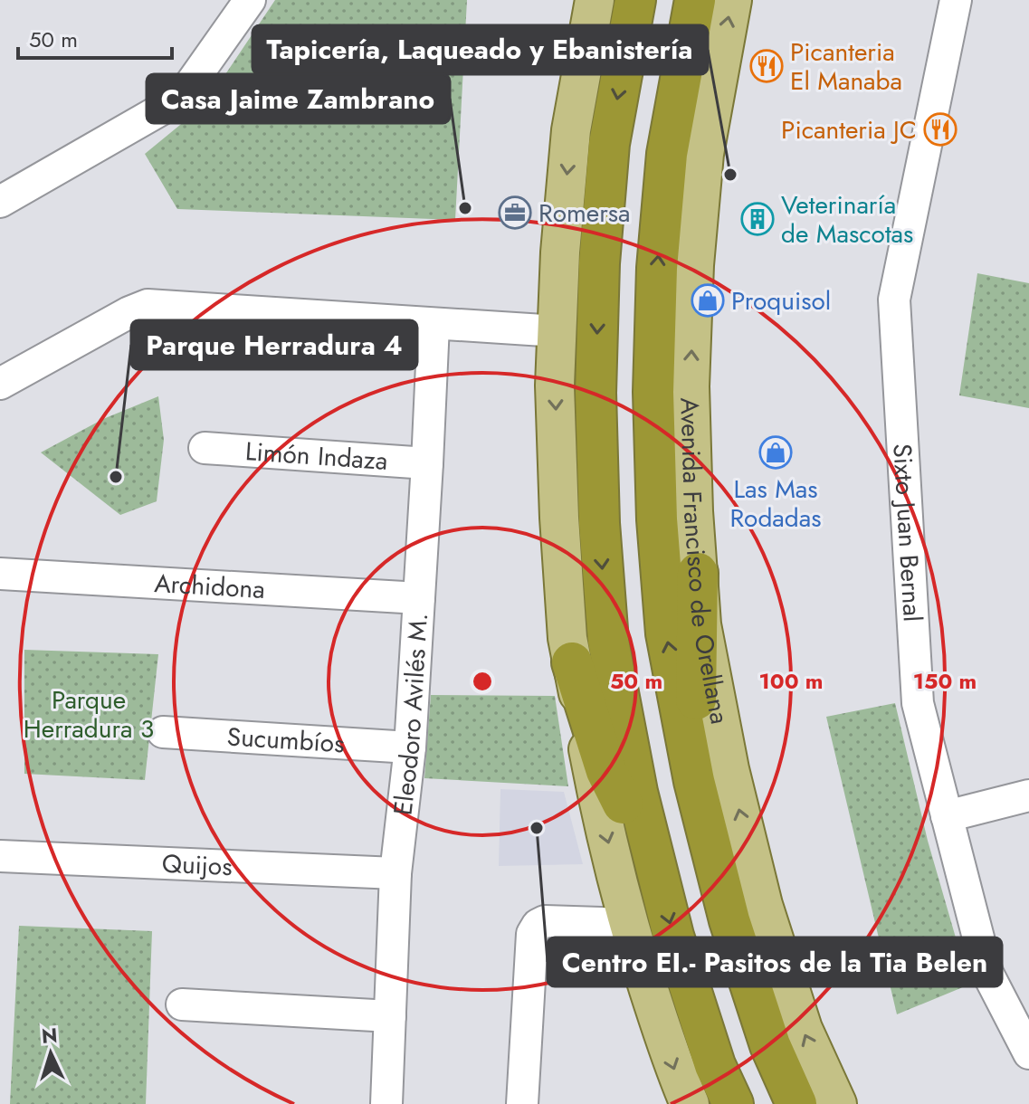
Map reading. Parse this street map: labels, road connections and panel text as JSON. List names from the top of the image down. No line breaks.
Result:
{"streets":{"highway":["Avenida Francisco de Orellana"],"street":["Limón Indaza","Sixto Juan Bernal","Archidona","Eleodoro Avilés M.","Sucumbíos","Quijos"]},"crossings":[["Limón Indaza","Eleodoro Avilés M."],["Archidona","Eleodoro Avilés M."],["Eleodoro Avilés M.","Sucumbíos"],["Eleodoro Avilés M.","Quijos"]],"parks":["Parque Herradura 3"],"places":{"restaurant":["Picanteria El Manaba","Picanteria JC"],"other":["Tapicería, Laqueado y Ebanistería","Casa Jaime Zambrano","Parque Herradura 4","Centro EI.- Pasitos de la Tia Belen"],"office":["Romersa"],"building":["Veterinaría de Mascotas"],"shop":["Proquisol","Las Mas Rodadas"]},"scale_bar":"50 m","north":"top","rings":["50 m","100 m","150 m"]}
